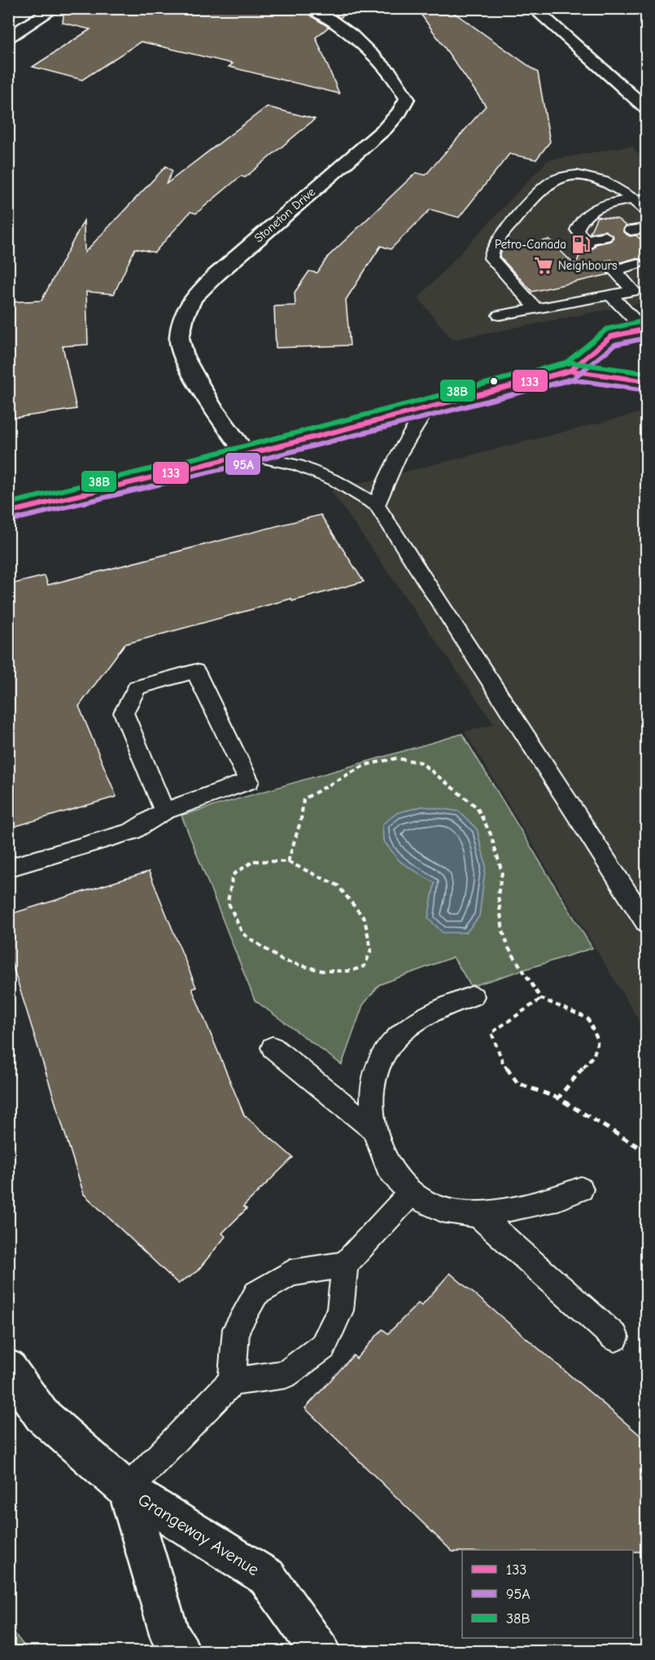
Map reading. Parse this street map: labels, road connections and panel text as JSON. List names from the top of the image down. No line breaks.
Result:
{"streets":{"street":["Stoneton Drive","Grangeway Avenue"]},"places":{"fuel station":["Petro-Canada"],"supermarket":["Neighbours"]},"lines":["transit line 38B","transit line 133","transit line 95A"],"legend":["133","95A","38B"]}
